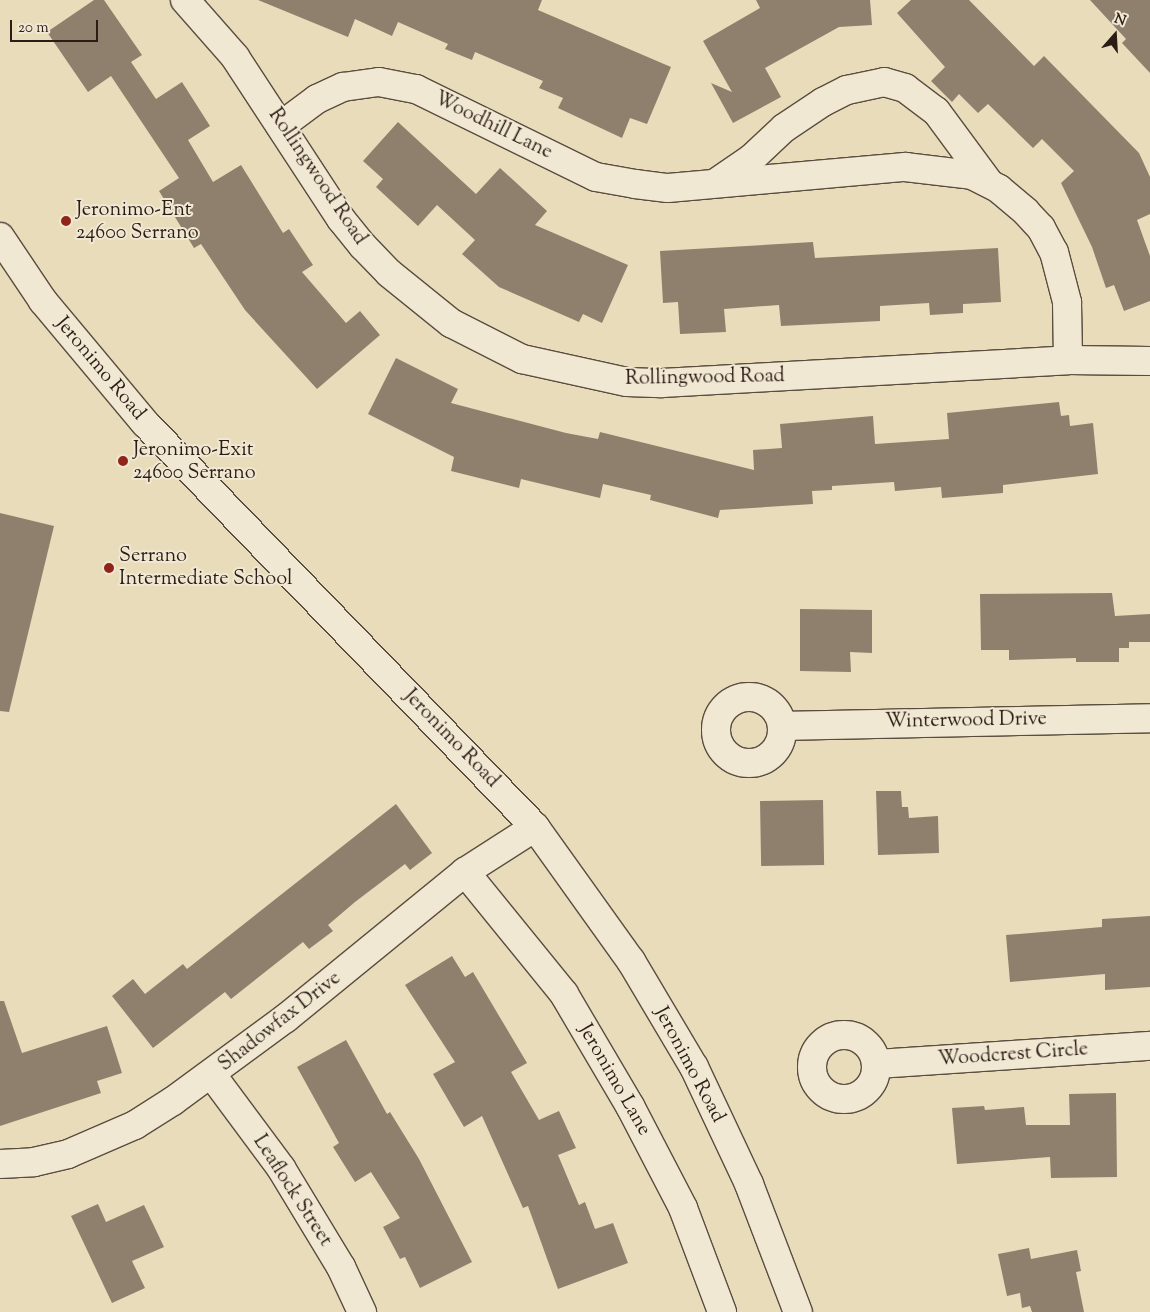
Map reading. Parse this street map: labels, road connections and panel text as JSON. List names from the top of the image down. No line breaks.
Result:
{"streets":{"street":["Woodhill Lane","Rollingwood Road","Jeronimo Road","Winterwood Drive","Shadowfax Drive","Woodcrest Circle","Jeronimo Lane","Leaflock Street"]},"crossings":[["Woodhill Lane","Rollingwood Road"],["Jeronimo Road","Shadowfax Drive"],["Shadowfax Drive","Jeronimo Lane"],["Shadowfax Drive","Leaflock Street"]],"places":["Jeronimo-Ent 24600 Serrano","Jeronimo-Exit 24600 Serrano","Serrano Intermediate School"],"scale_bar":"20 m","north":"top"}
